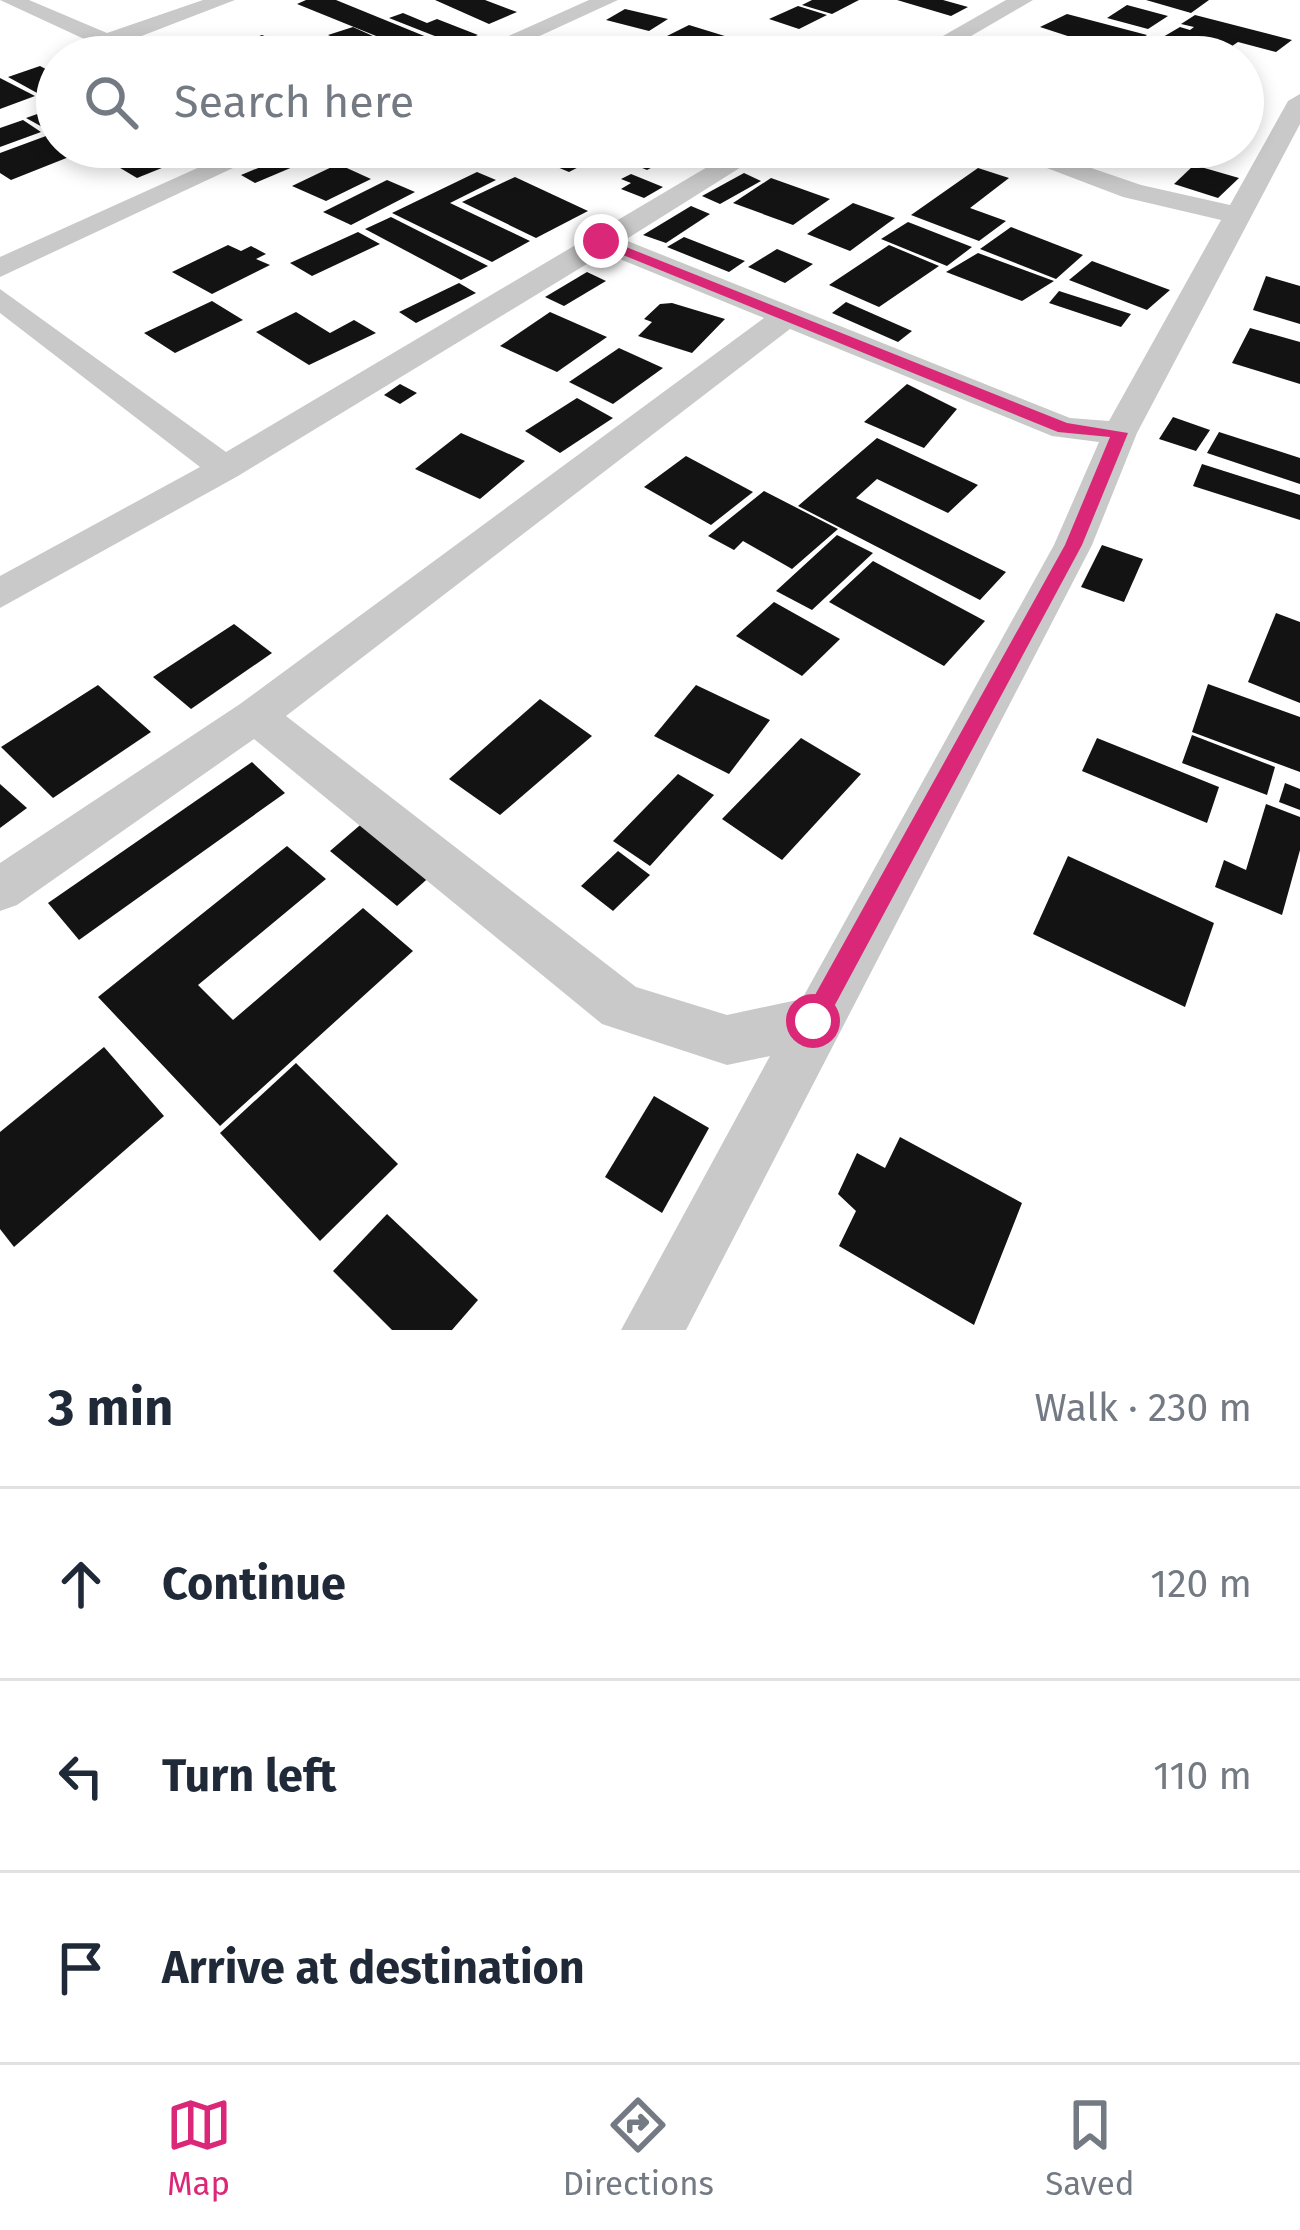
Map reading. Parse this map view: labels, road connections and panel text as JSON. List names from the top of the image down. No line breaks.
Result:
{"page":{"search":"Search here","heading":["3 min","Walk · 230 m"],"list":[["Continue","120 m"],["Turn left","110 m"],"Arrive at destination"],"nav":["Map","Directions","Saved"]}}
